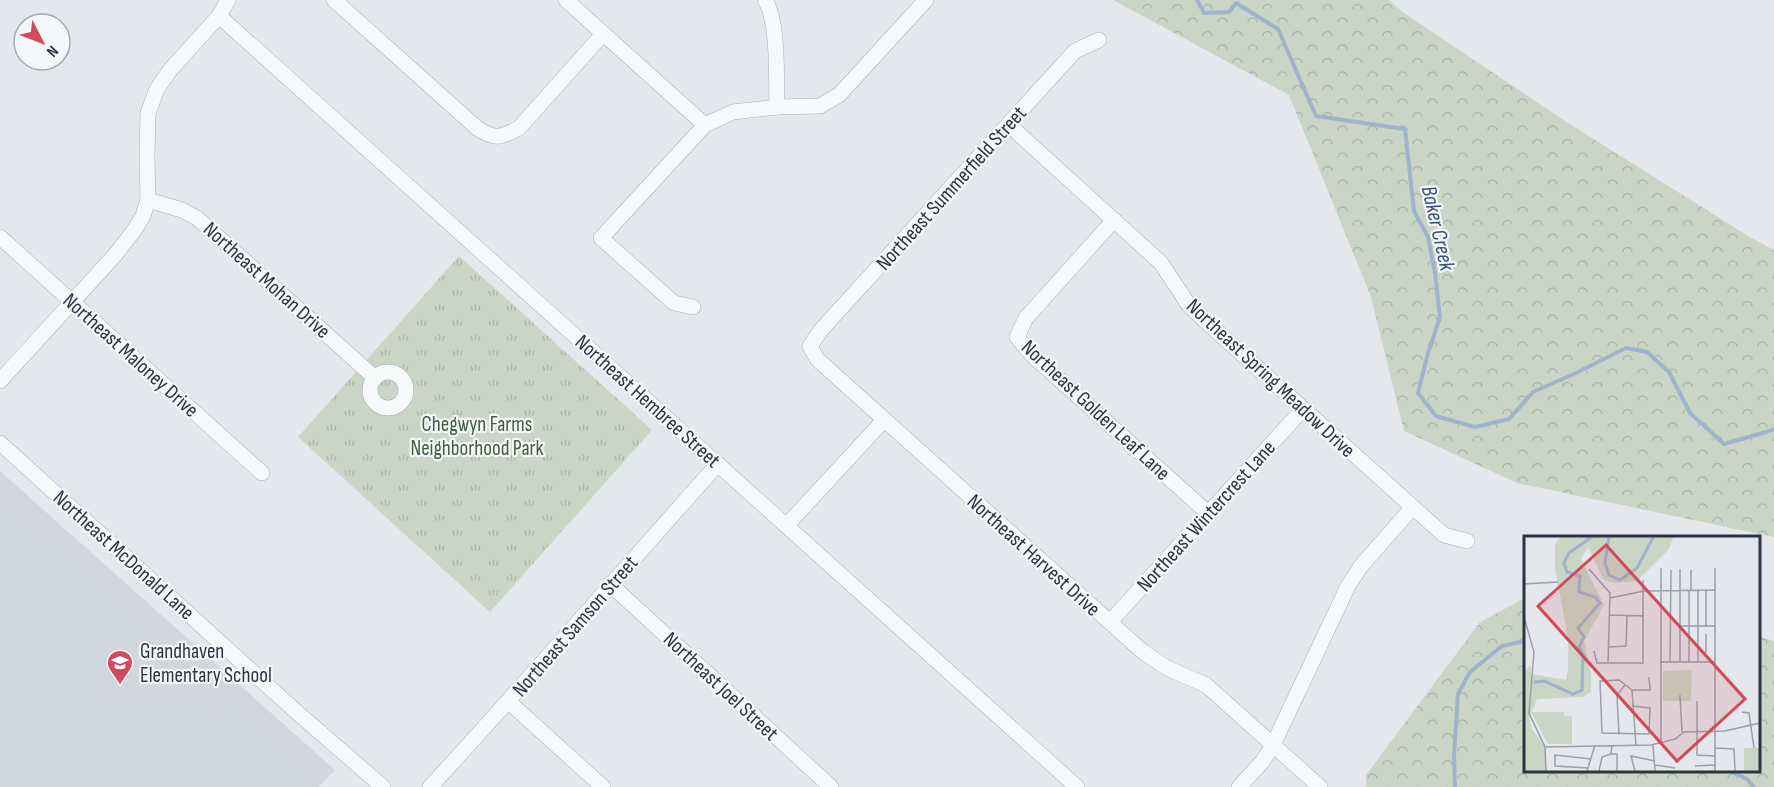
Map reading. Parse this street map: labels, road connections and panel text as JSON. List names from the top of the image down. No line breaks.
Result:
{"streets":{"street":["Northeast Summerfield Street","Northeast Mohan Drive","Northeast Maloney Drive","Northeast Spring Meadow Drive","Northeast Hembree Street","Northeast Golden Leaf Lane","Northeast Wintercrest Lane","Northeast McDonald Lane","Northeast Harvest Drive","Northeast Samson Street","Northeast Joel Street"]},"crossings":[["Northeast Summerfield Street","Northeast Spring Meadow Drive"],["Northeast Summerfield Street","Northeast Harvest Drive"],["Northeast Spring Meadow Drive","Northeast Golden Leaf Lane"],["Northeast Spring Meadow Drive","Northeast Wintercrest Lane"],["Northeast Hembree Street","Northeast Samson Street"],["Northeast Golden Leaf Lane","Northeast Wintercrest Lane"],["Northeast Wintercrest Lane","Northeast Harvest Drive"],["Northeast Samson Street","Northeast Joel Street"]],"water":["Baker Creek"],"parks":["Chegwyn Farms Neighborhood Park"],"places":{"school or university":["Grandhaven Elementary School"]},"north":"bottom right"}
